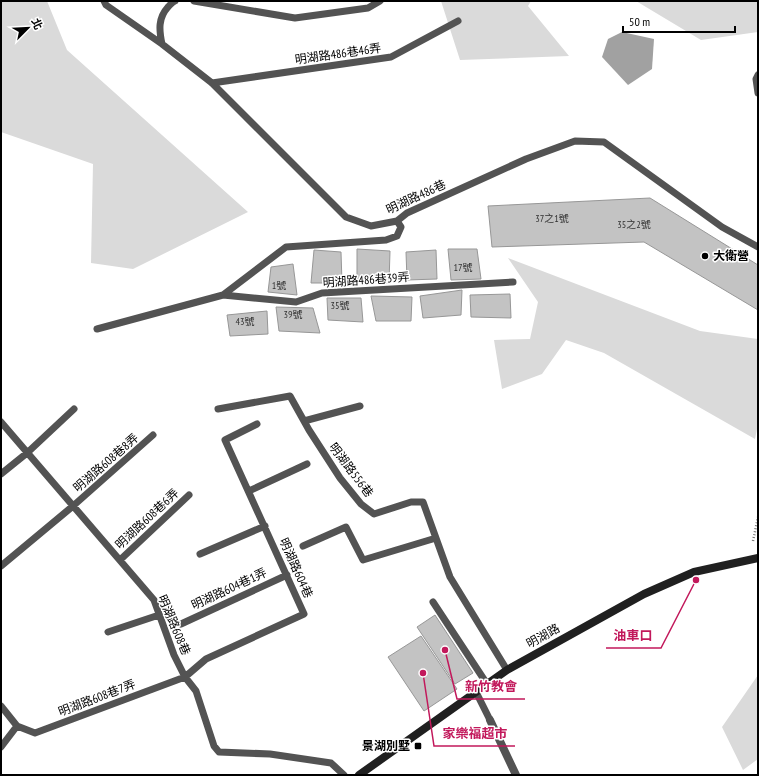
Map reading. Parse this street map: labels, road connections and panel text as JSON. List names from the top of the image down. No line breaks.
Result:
{"streets":{"main road":["明湖路"],"lane":["明湖路486巷46弄","明湖路486巷","明湖路486巷39弄","明湖路608巷8弄","明湖路556巷","明湖路608巷6弄","明湖路604巷","明湖路604巷1弄","明湖路608巷","明湖路608巷7弄"]},"crossings":[["明湖路486巷46弄","明湖路486巷"],["明湖路486巷","明湖路486巷39弄"],["明湖路608巷8弄","明湖路608巷"],["明湖路556巷","明湖路"],["明湖路608巷6弄","明湖路608巷"],["明湖路604巷","明湖路604巷1弄"],["明湖路604巷","明湖路608巷"],["明湖路604巷","明湖路608巷7弄"],["明湖路608巷","明湖路608巷7弄"]],"places":{"other":["大衛營","油車口","新竹教會","家樂福超市"],"transit":["景湖別墅"]},"house_numbers":["37之1號","35之2號","17號","1號","35號","39號","43號"],"scale_bar":"50 m","north":"top right"}
